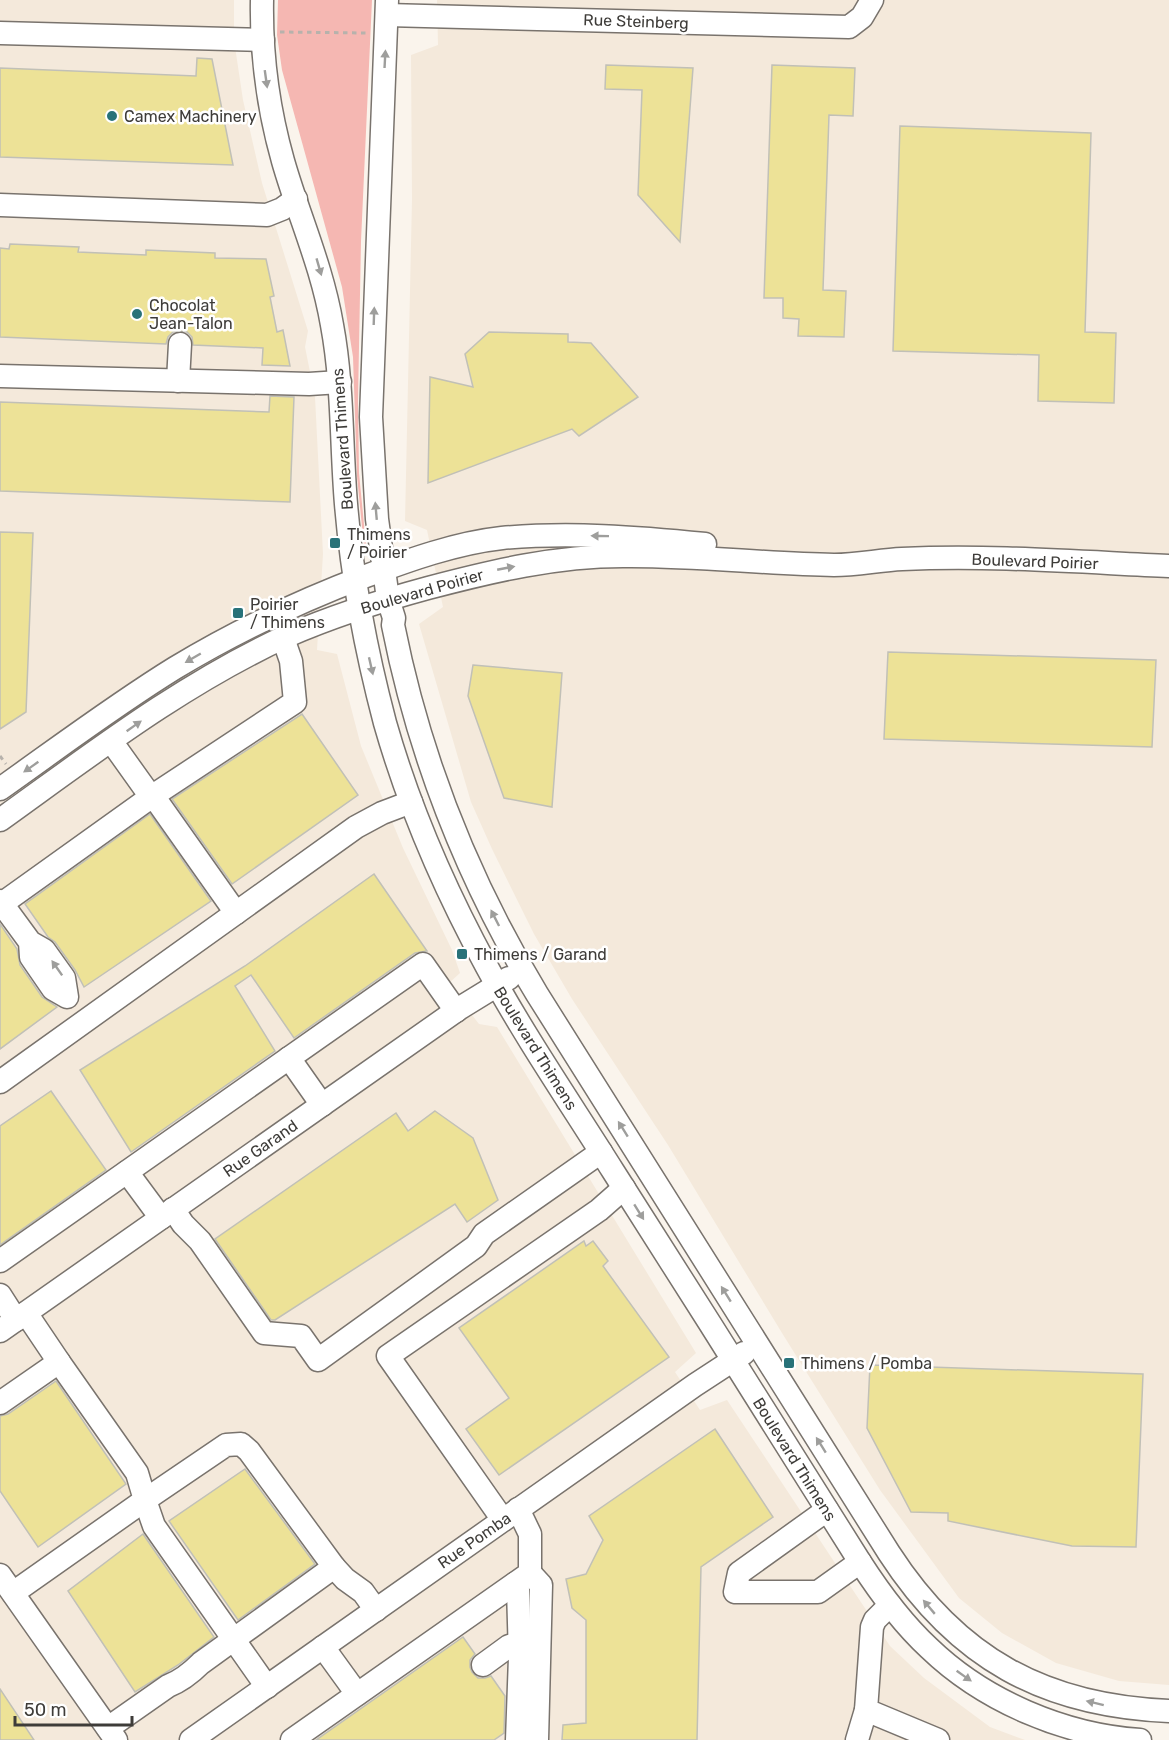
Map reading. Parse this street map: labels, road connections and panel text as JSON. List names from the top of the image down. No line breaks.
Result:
{"streets":{"street":["Rue Steinberg","Boulevard Thimens","Boulevard Poirier","Rue Garand","Rue Pomba"]},"crossings":[["Rue Steinberg","Boulevard Thimens"],["Boulevard Thimens","Boulevard Poirier"],["Boulevard Thimens","Rue Garand"],["Boulevard Thimens","Rue Pomba"]],"places":{"other":["Camex Machinery","Chocolat Jean-Talon"],"transit":["Thimens / Poirier","Poirier / Thimens","Thimens / Garand","Thimens / Pomba"]},"scale_bar":"50 m"}
